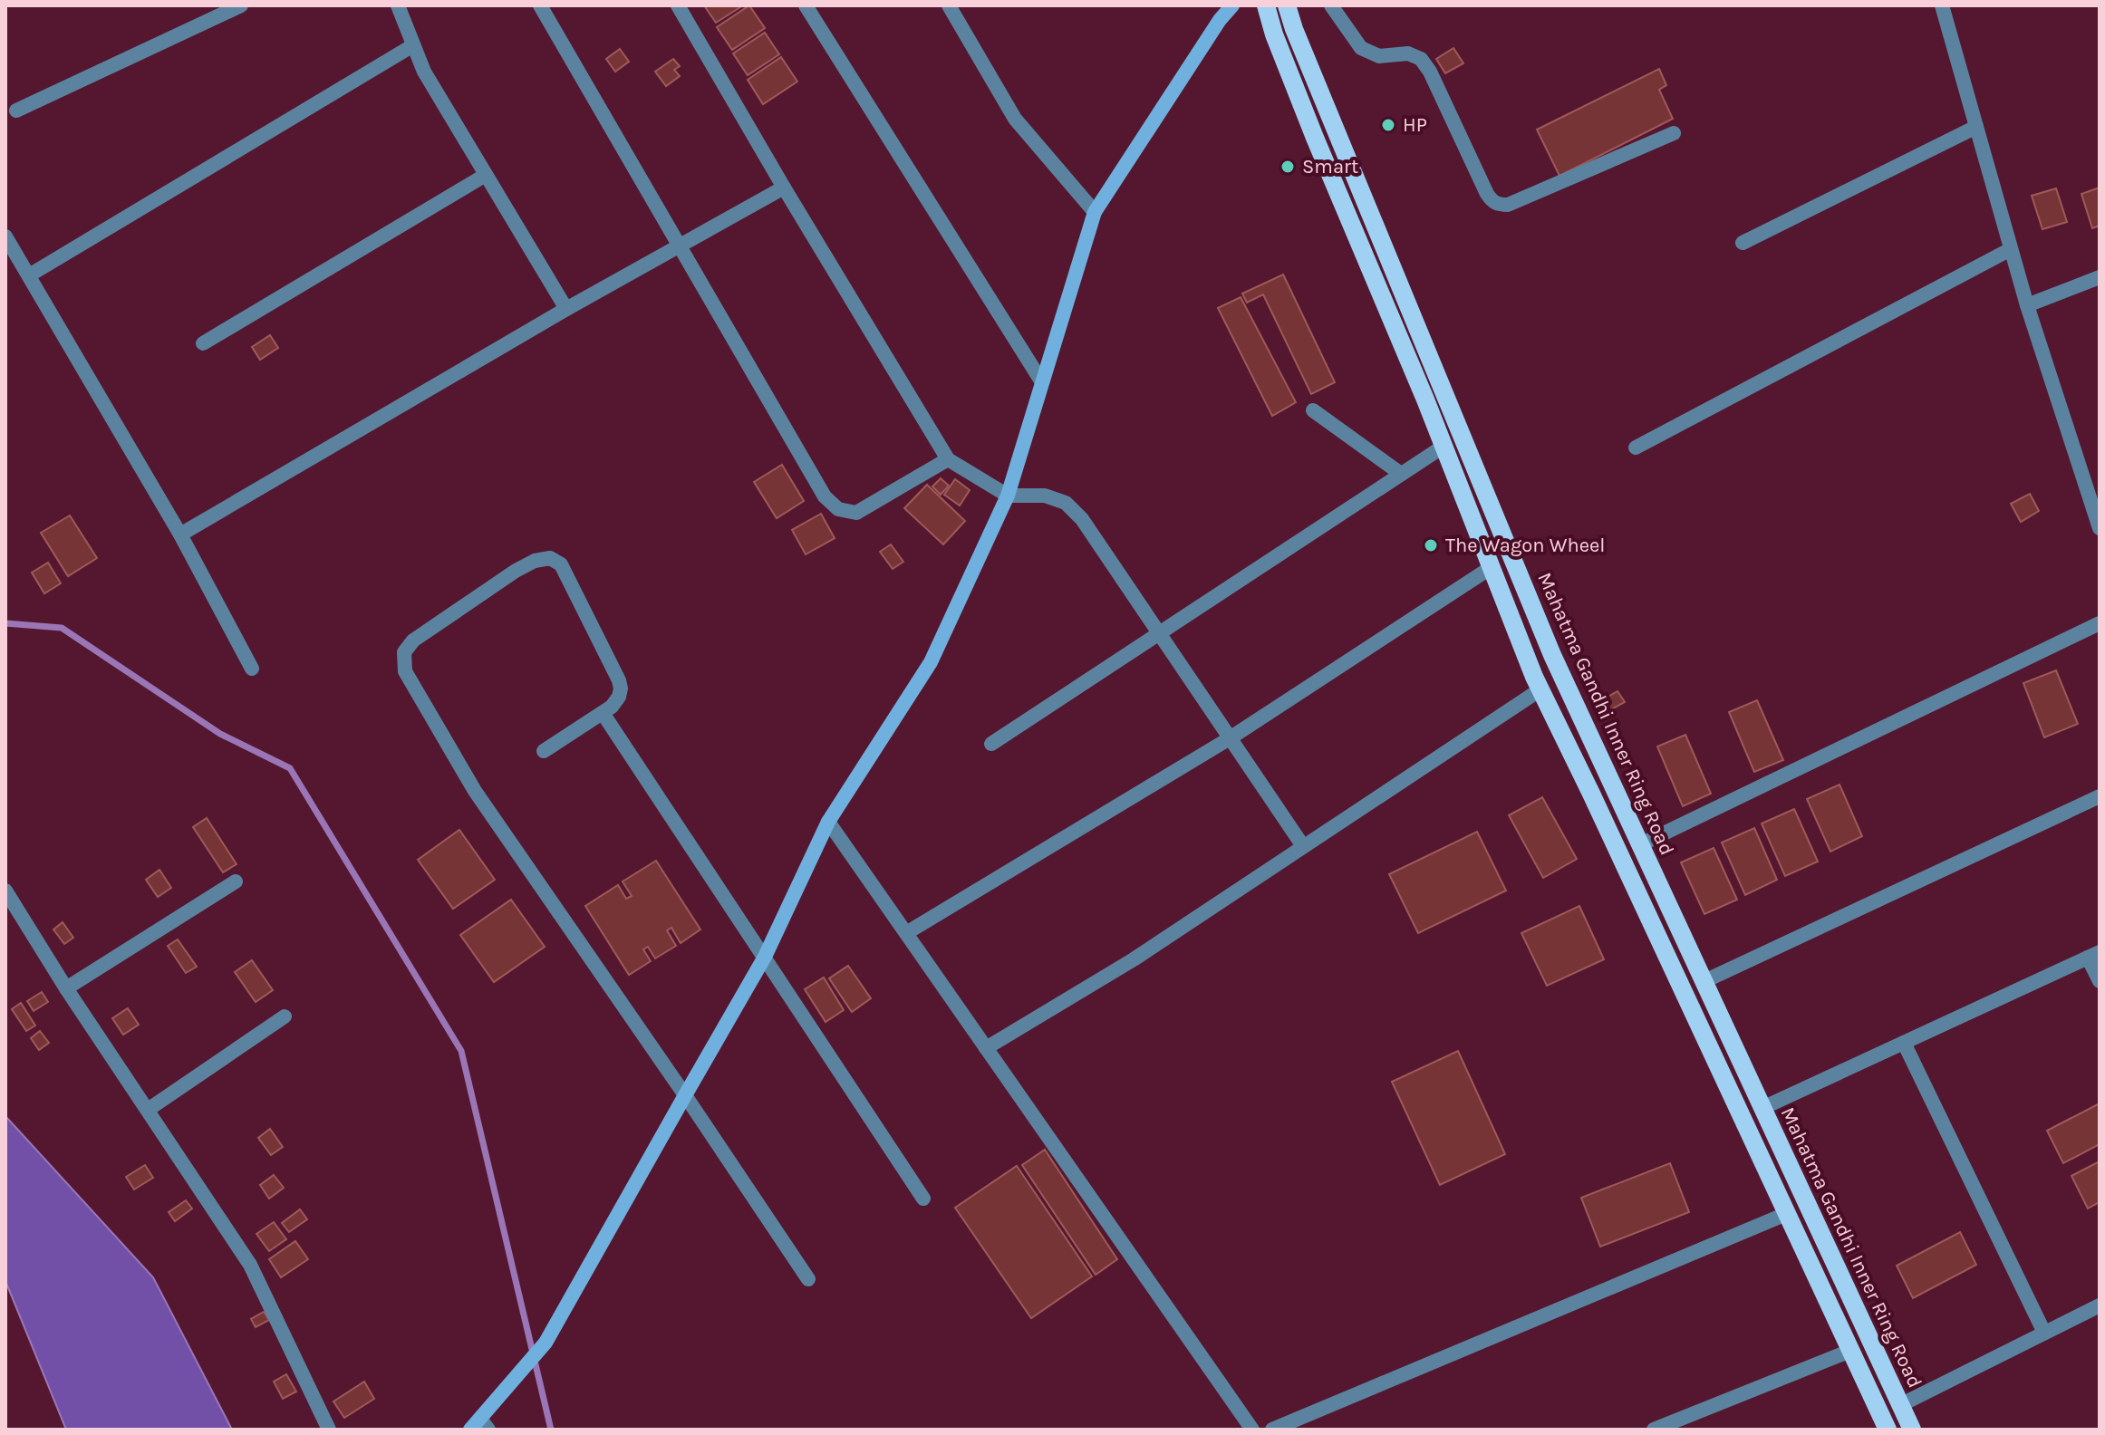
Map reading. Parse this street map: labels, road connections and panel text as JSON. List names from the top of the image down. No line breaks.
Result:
{"streets":{"main road":["Mahatma Gandhi Inner Ring Road"]},"places":["HP","Smart","The Wagon Wheel"]}
